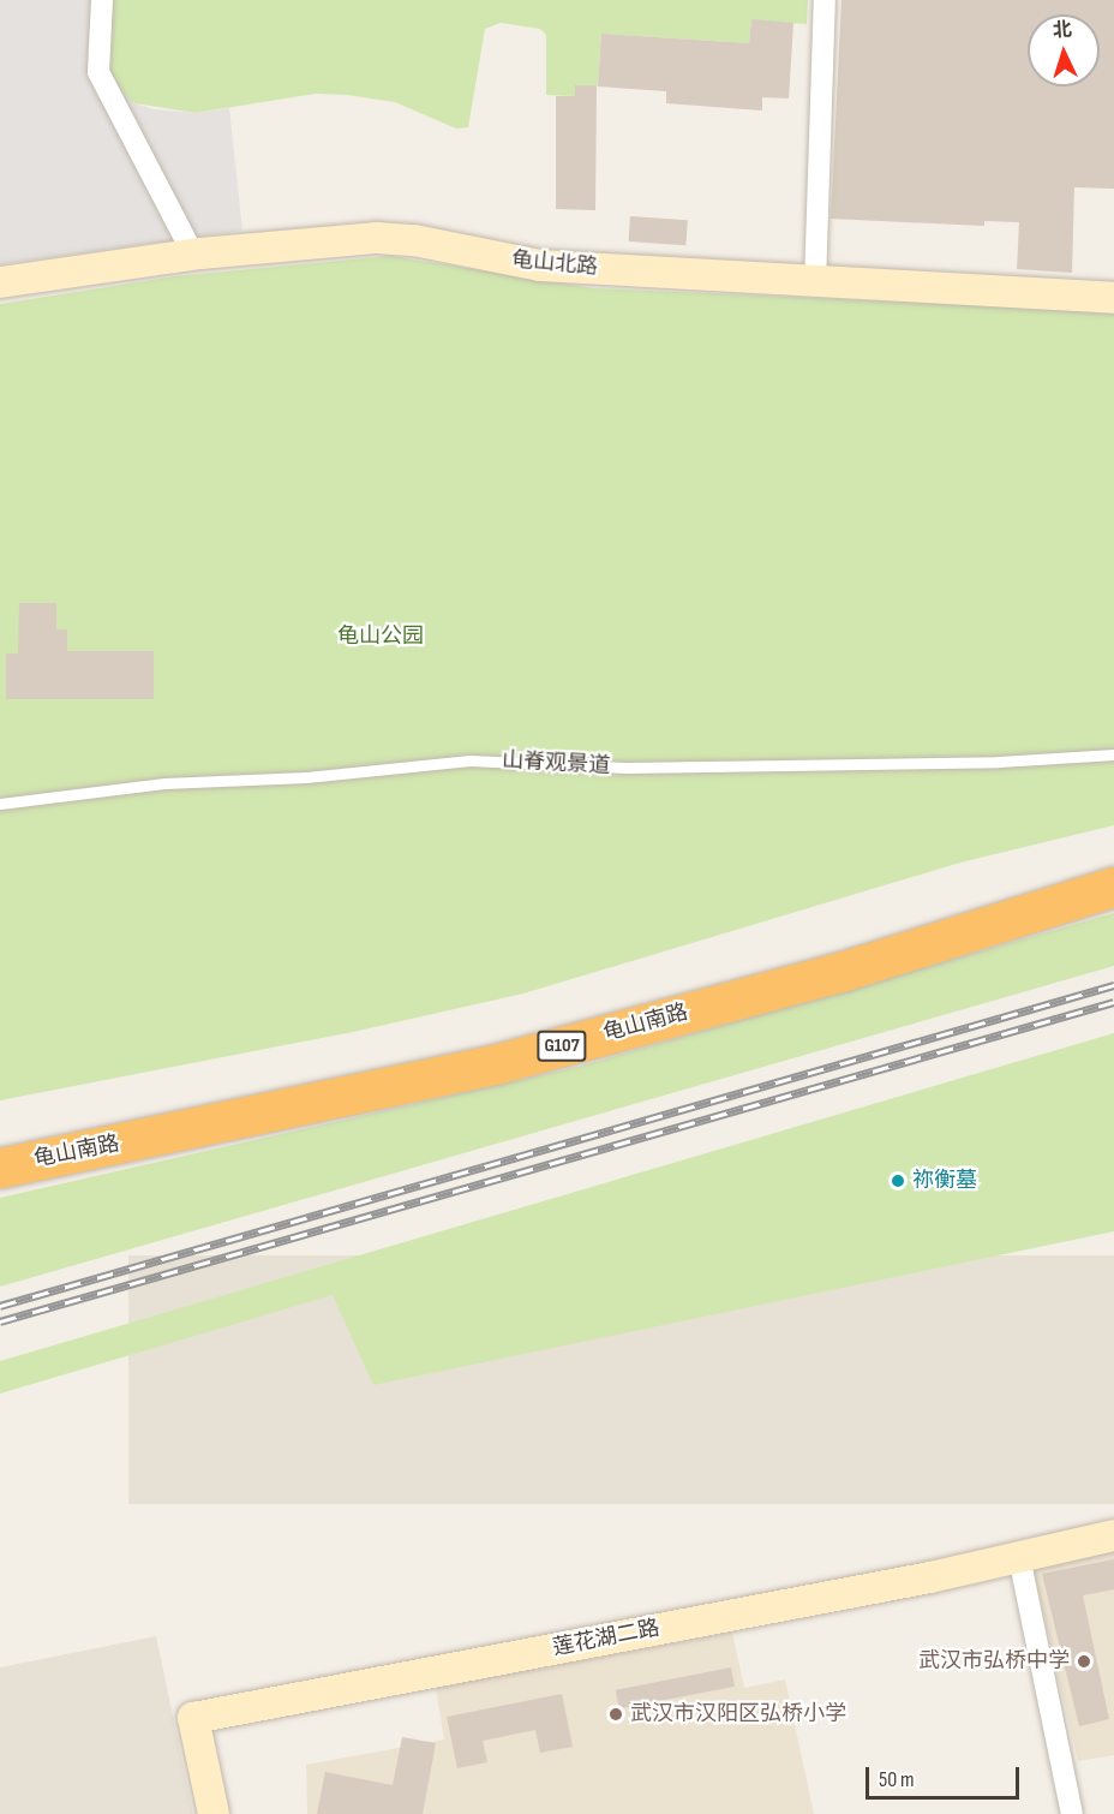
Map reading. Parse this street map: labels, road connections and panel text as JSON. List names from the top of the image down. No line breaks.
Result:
{"streets":{"highway":["龟山南路","G107"],"street":["龟山北路","莲花湖二路"],"lane":["山脊观景道"]},"parks":["龟山公园"],"places":["祢衡墓","武汉市弘桥中学","武汉市汉阳区弘桥小学"],"scale_bar":"50 m","north":"top"}
